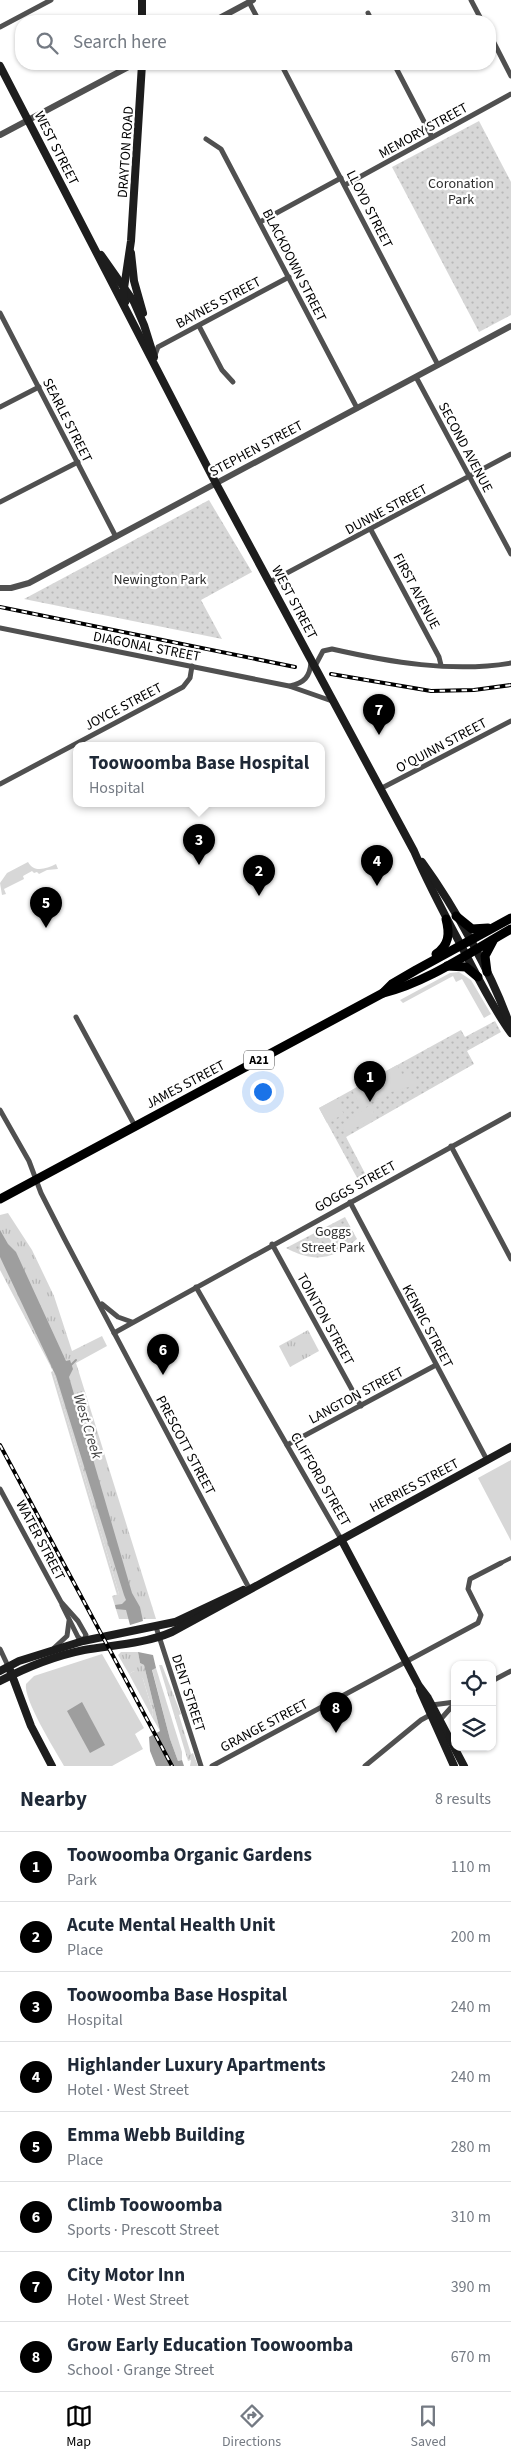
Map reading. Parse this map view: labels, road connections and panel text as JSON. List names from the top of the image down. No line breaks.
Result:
{"streets":{"highway":["A21","JAMES STREET"],"main road":["WEST STREET","DRAYTON ROAD","CLIFFORD STREET","HERRIES STREET"],"street":["MEMORY STREET","LLOYD STREET","BLACKDOWN STREET","BAYNES STREET","SEARLE STREET","SECOND AVENUE","STEPHEN STREET","DUNNE STREET","FIRST AVENUE","DIAGONAL STREET","JOYCE STREET","O'QUINN STREET","GOGGS STREET","TOINTON STREET","KENRIC STREET","LANGTON STREET","PRESCOTT STREET","WATER STREET","DENT STREET","GRANGE STREET"]},"crossings":[["MEMORY STREET","LLOYD STREET"],["WEST STREET","STEPHEN STREET"],["WEST STREET","DUNNE STREET"],["WEST STREET","DIAGONAL STREET"],["WEST STREET","O'QUINN STREET"],["WEST STREET","JAMES STREET"],["LLOYD STREET","STEPHEN STREET"],["BLACKDOWN STREET","BAYNES STREET"],["BLACKDOWN STREET","STEPHEN STREET"],["SEARLE STREET","STEPHEN STREET"],["SECOND AVENUE","STEPHEN STREET"],["SECOND AVENUE","DUNNE STREET"],["DUNNE STREET","FIRST AVENUE"],["DIAGONAL STREET","JOYCE STREET"],["JAMES STREET","PRESCOTT STREET"],["GOGGS STREET","TOINTON STREET"],["GOGGS STREET","KENRIC STREET"],["GOGGS STREET","PRESCOTT STREET"],["GOGGS STREET","CLIFFORD STREET"],["TOINTON STREET","LANGTON STREET"],["KENRIC STREET","LANGTON STREET"],["KENRIC STREET","HERRIES STREET"],["LANGTON STREET","CLIFFORD STREET"],["PRESCOTT STREET","HERRIES STREET"],["CLIFFORD STREET","HERRIES STREET"],["CLIFFORD STREET","GRANGE STREET"],["HERRIES STREET","WATER STREET"],["HERRIES STREET","DENT STREET"]],"water":["West Creek"],"parks":["Coronation Park","Newington Park","Goggs Street Park"],"page":{"search":"Search here","pins":["7","3","4","2","5","1","6","8"],"popup":["Toowoomba Base Hospital","Hospital"],"heading":["Nearby","8 results"],"list":[{"mark":"1","name":"Toowoomba Organic Gardens","note":"Park","value":"110 m"},{"mark":"2","name":"Acute Mental Health Unit","note":"Place","value":"200 m"},{"mark":"3","name":"Toowoomba Base Hospital","note":"Hospital","value":"240 m"},{"mark":"4","name":"Highlander Luxury Apartments","note":"Hotel · West Street","value":"240 m"},{"mark":"5","name":"Emma Webb Building","note":"Place","value":"280 m"},{"mark":"6","name":"Climb Toowoomba","note":"Sports · Prescott Street","value":"310 m"},{"mark":"7","name":"City Motor Inn","note":"Hotel · West Street","value":"390 m"},{"mark":"8","name":"Grow Early Education Toowoomba","note":"School · Grange Street","value":"670 m"}],"nav":["Map","Directions","Saved"]}}
